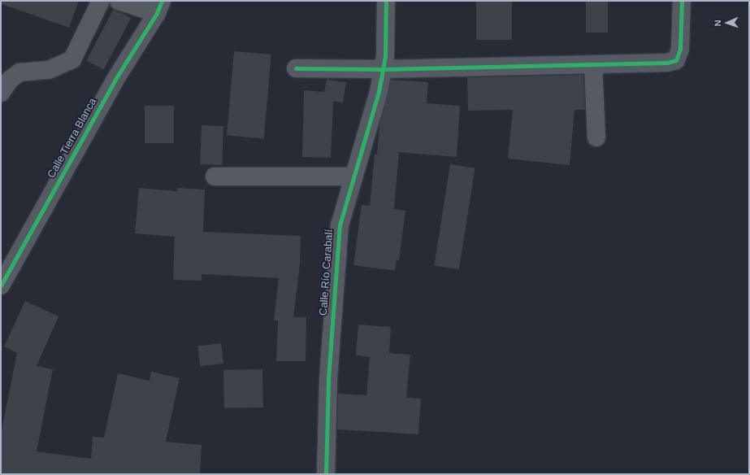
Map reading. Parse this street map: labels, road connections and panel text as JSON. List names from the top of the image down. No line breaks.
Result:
{"streets":{"street":["Calle Tierra Blanca","Calle Río Carabalí"]},"north":"left"}
